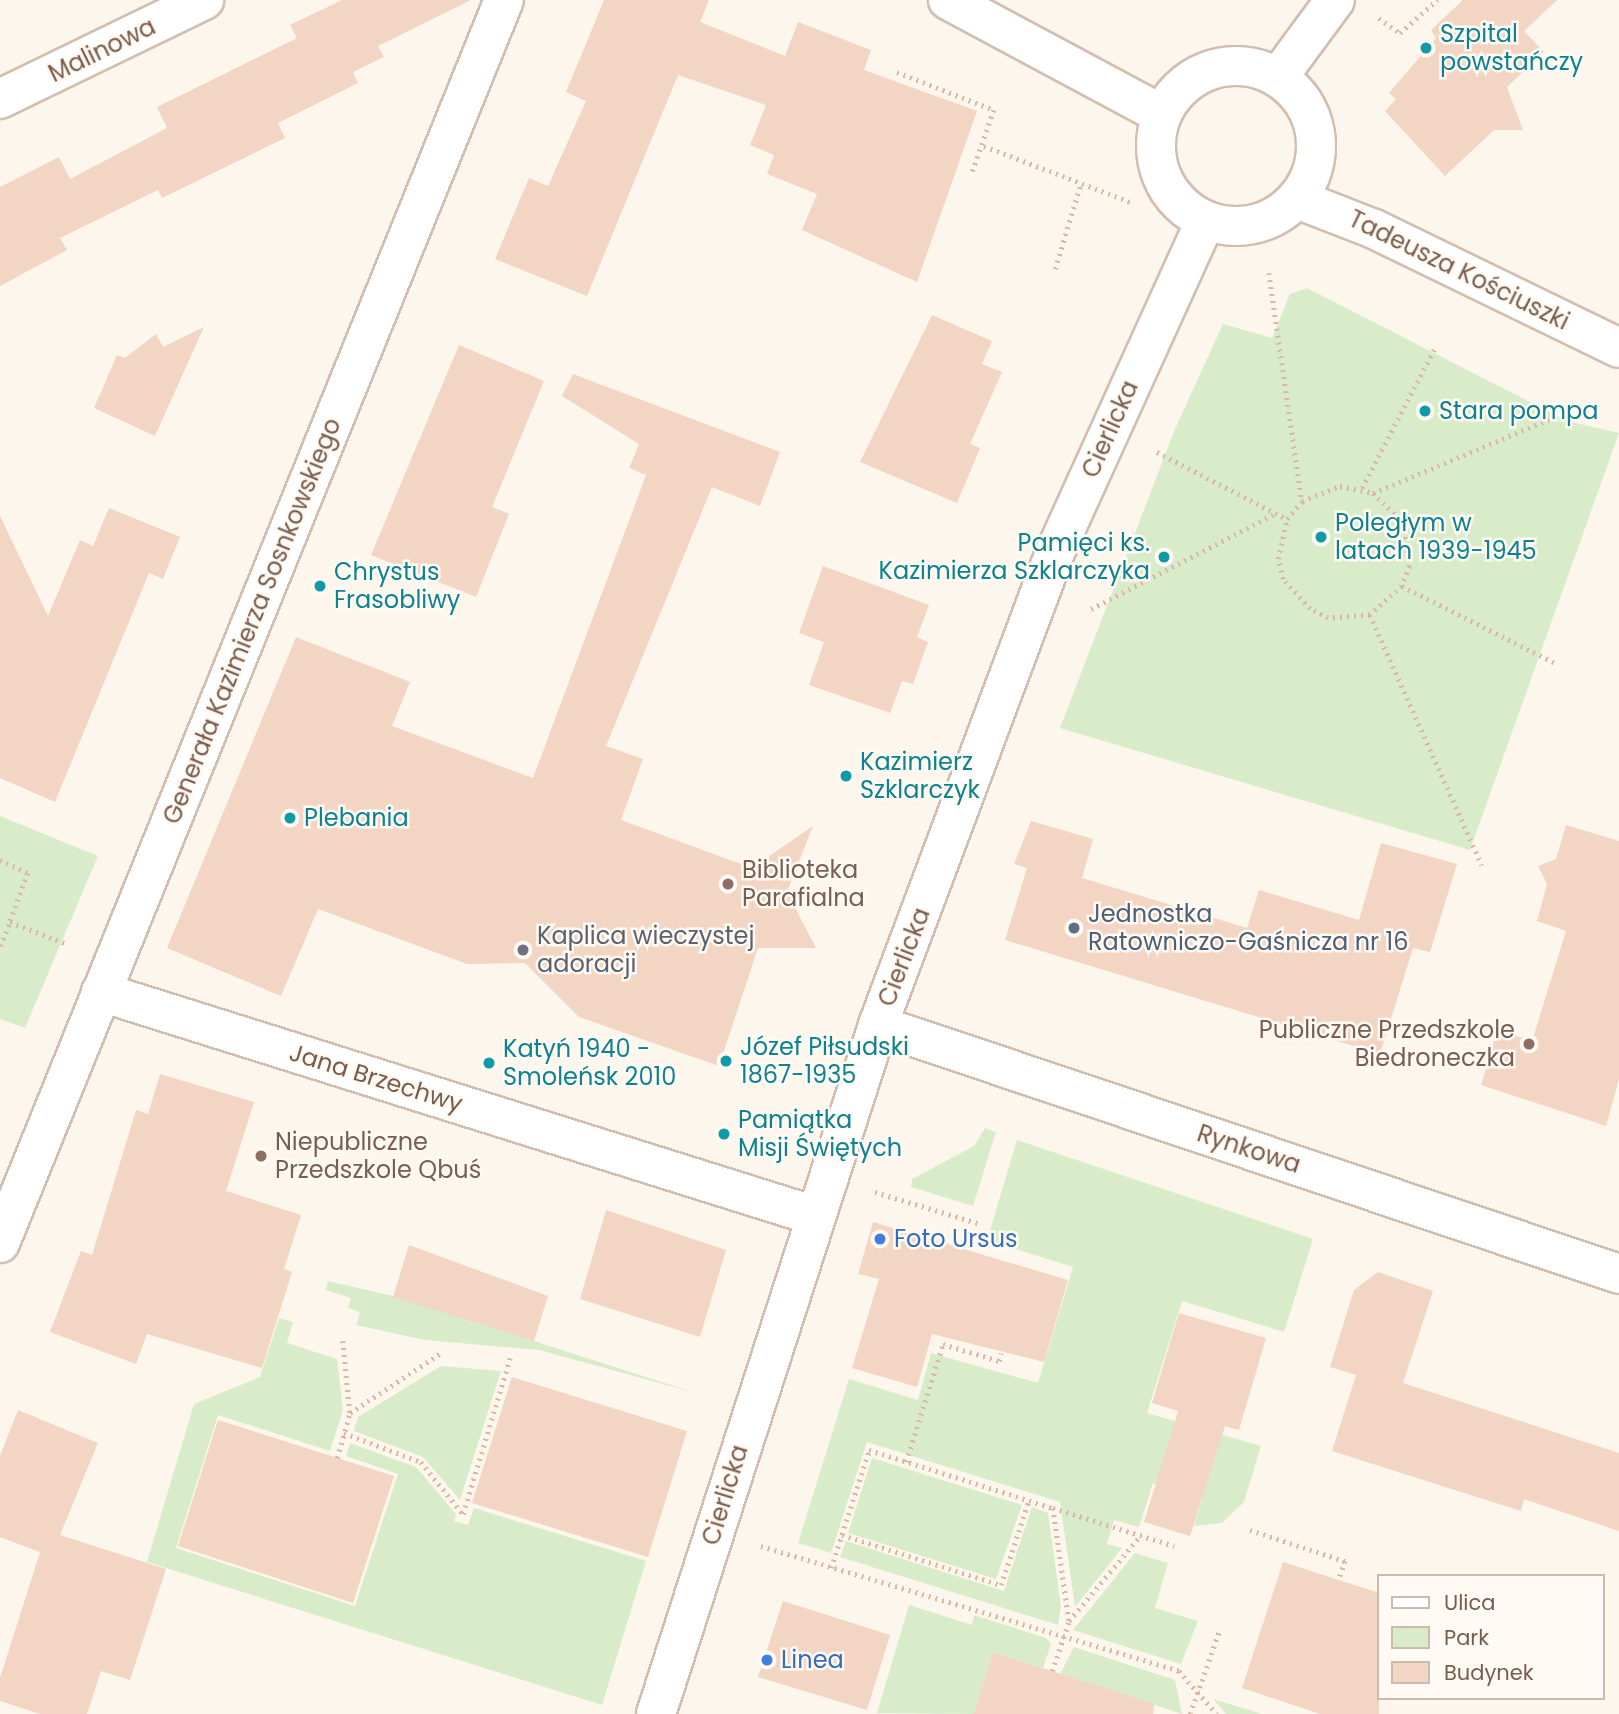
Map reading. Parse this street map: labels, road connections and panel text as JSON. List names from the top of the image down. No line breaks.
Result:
{"streets":{"street":["Malinowa","Tadeusza Kościuszki","Cierlicka","Generała Kazimierza Sosnkowskiego","Jana Brzechwy","Rynkowa"]},"crossings":[["Tadeusza Kościuszki","Cierlicka"],["Cierlicka","Jana Brzechwy"],["Cierlicka","Rynkowa"],["Generała Kazimierza Sosnkowskiego","Jana Brzechwy"]],"places":["Szpital powstańczy","Stara pompa","Poległym w latach 1939-1945","Pamięci ks. Kazimierza Szklarczyka","Chrystus Frasobliwy","Kazimierz Szklarczyk","Plebania","Biblioteka Parafialna","Jednostka Ratowniczo-Gaśnicza nr 16","Kaplica wieczystej adoracji","Publiczne Przedszkole Biedroneczka","Józef Piłsudski 1867-1935","Katyń 1940 - Smoleńsk 2010","Pamiątka Misji Świętych","Niepubliczne Przedszkole Qbuś","Foto Ursus","Linea"],"legend":["Ulica","Park","Budynek"]}
